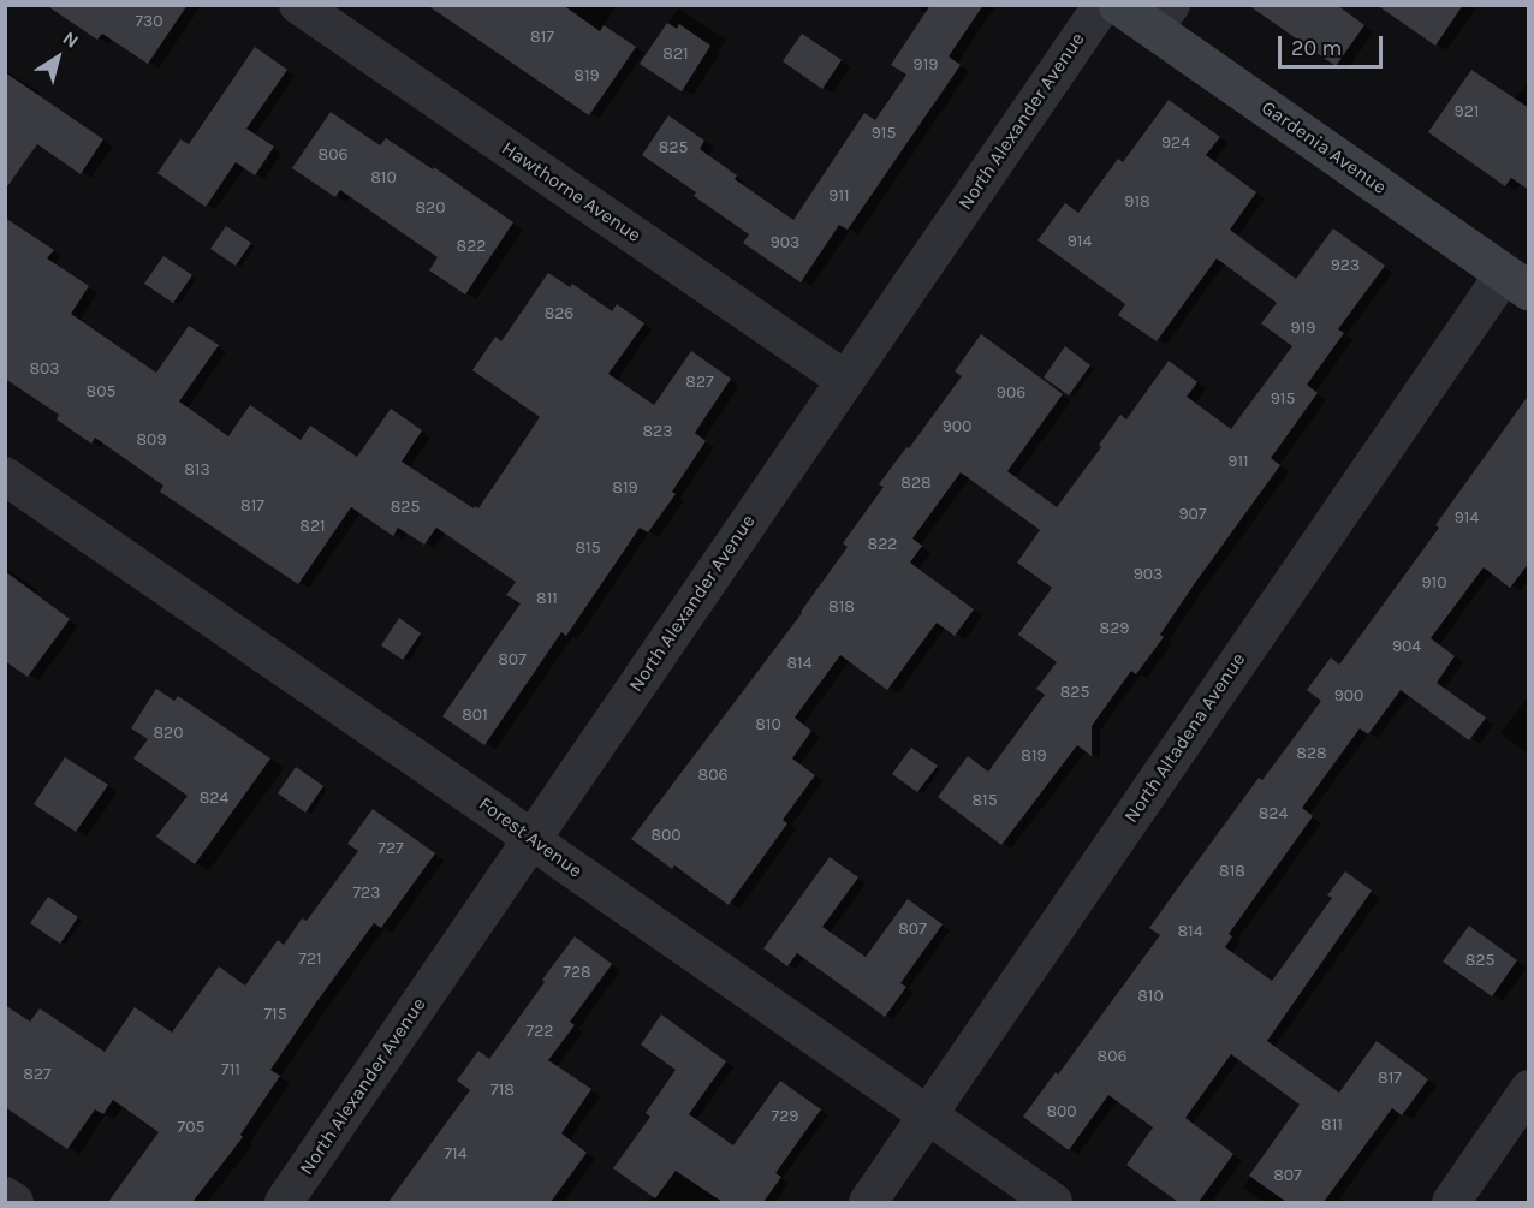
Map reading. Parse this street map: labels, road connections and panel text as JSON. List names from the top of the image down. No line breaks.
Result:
{"streets":{"street":["North Alexander Avenue","Gardenia Avenue","Hawthorne Avenue","North Altadena Avenue","Forest Avenue"]},"crossings":[["North Alexander Avenue","Hawthorne Avenue"],["North Alexander Avenue","Forest Avenue"],["Gardenia Avenue","North Altadena Avenue"],["North Altadena Avenue","Forest Avenue"]],"house_numbers":["730","817","821","919","819","921","915","924","825","806","810","911","918","820","914","903","822","923","826","919","803","827","805","906","915","900","823","809","911","813","828","819","817","825","907","914","821","822","815","903","910","811","818","829","904","807","814","825","900","801","810","820","828","819","806","824","815","824","800","727","818","723","807","814","721","825","728","810","715","722","806","711","827","817","718","800","729","811","705","714","807"],"scale_bar":"20 m","north":"top right"}
